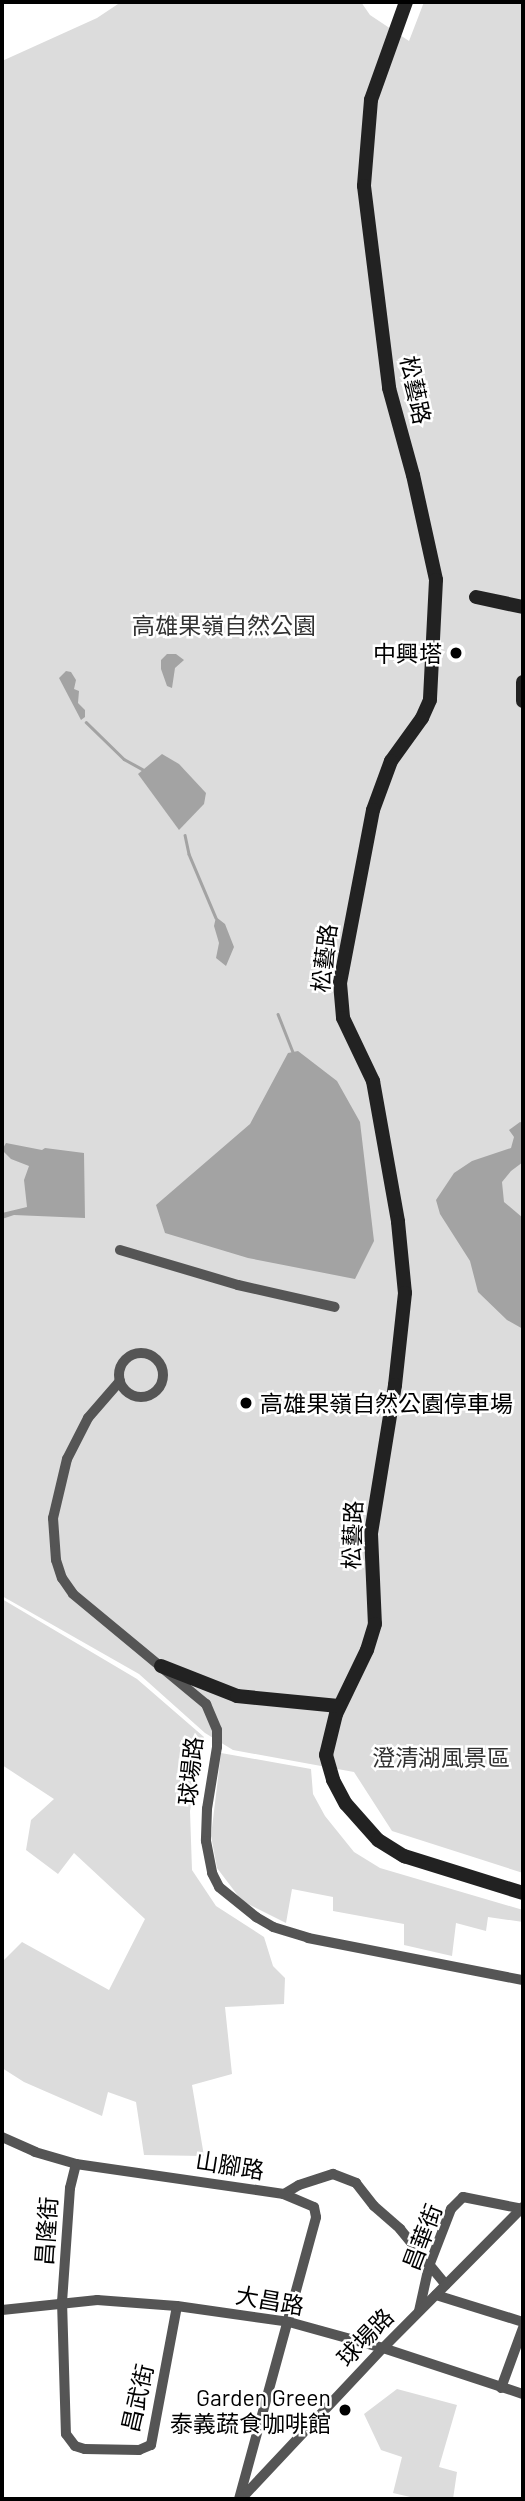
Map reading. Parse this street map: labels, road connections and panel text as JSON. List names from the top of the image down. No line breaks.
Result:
{"streets":{"street":["松藝路","球場路","山腳路","昌隆街","昌華街","大昌路","昌武街"]},"crossings":[["球場路","山腳路"],["球場路","昌華街"],["球場路","大昌路"],["山腳路","昌隆街"],["山腳路","昌華街"],["昌隆街","大昌路"],["昌隆街","昌武街"],["大昌路","昌武街"]],"parks":["高雄果嶺自然公園","澄清湖風景區"],"places":["中興塔","高雄果嶺自然公園停車場","Garden Green 泰義蔬食咖啡館"]}
